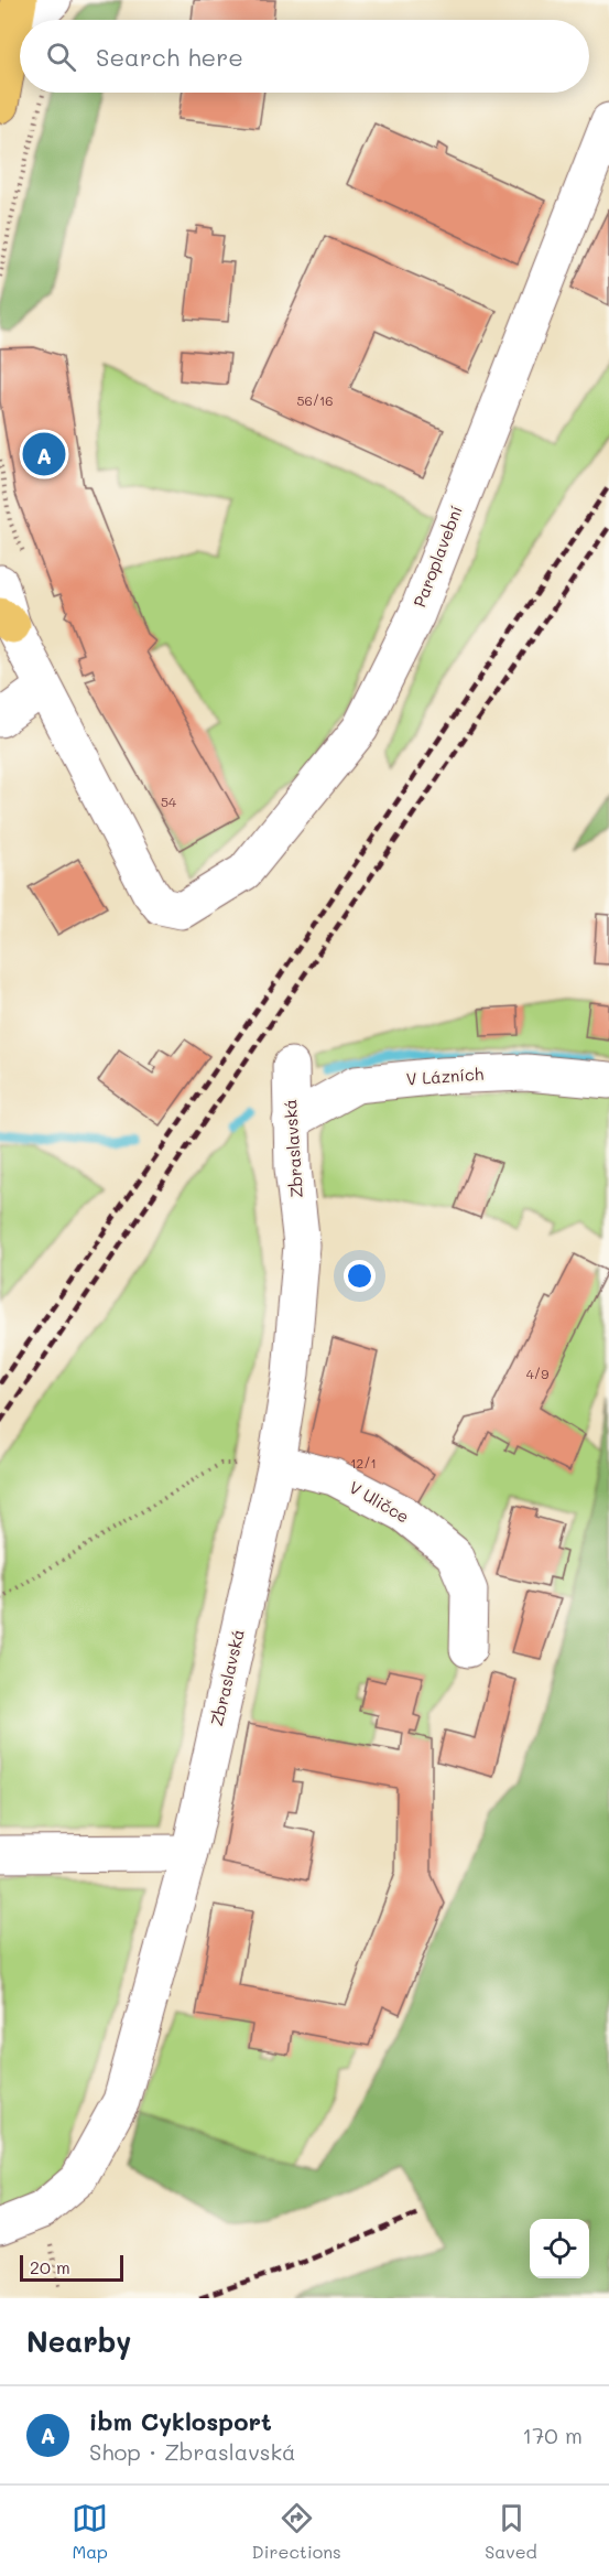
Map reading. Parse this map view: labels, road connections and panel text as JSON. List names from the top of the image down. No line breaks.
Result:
{"streets":{"street":["Paroplavební","V Lázních","Zbraslavská","V Uličce"]},"crossings":[["V Lázních","Zbraslavská"],["Zbraslavská","V Uličce"]],"house_numbers":["56/16","54","4/9","12/1"],"scale_bar":"20 m","page":{"search":"Search here","pins":"A","scale":"20 m","heading":"Nearby","list":[{"mark":"A","name":"ibm Cyklosport","note":"Shop · Zbraslavská","value":"170 m"}],"nav":["Map","Directions","Saved"]}}
